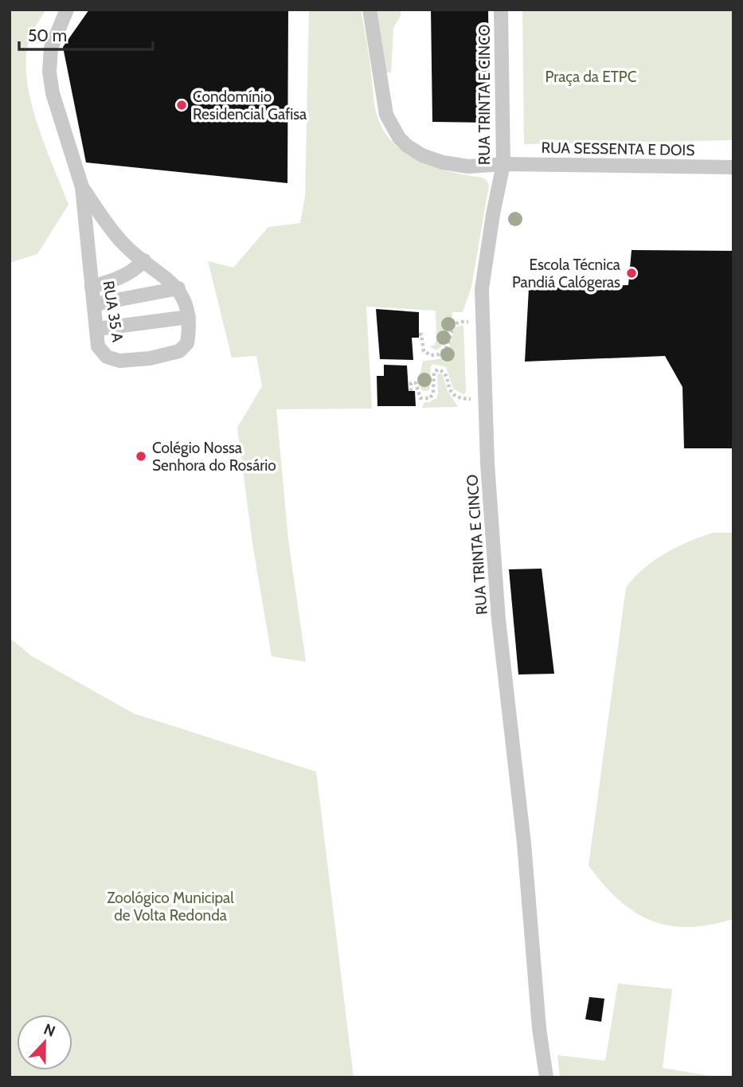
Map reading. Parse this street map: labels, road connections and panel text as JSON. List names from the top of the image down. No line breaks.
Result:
{"streets":{"street":["RUA TRINTA E CINCO","RUA SESSENTA E DOIS","RUA 35 A"]},"crossings":[["RUA TRINTA E CINCO","RUA SESSENTA E DOIS"]],"parks":["Praça da ETPC","Zoológico Municipal de Volta Redonda"],"places":["Condomínio Residencial Gafisa","Escola Técnica Pandiá Calógeras","Colégio Nossa Senhora do Rosário"],"scale_bar":"50 m","north":"top"}
